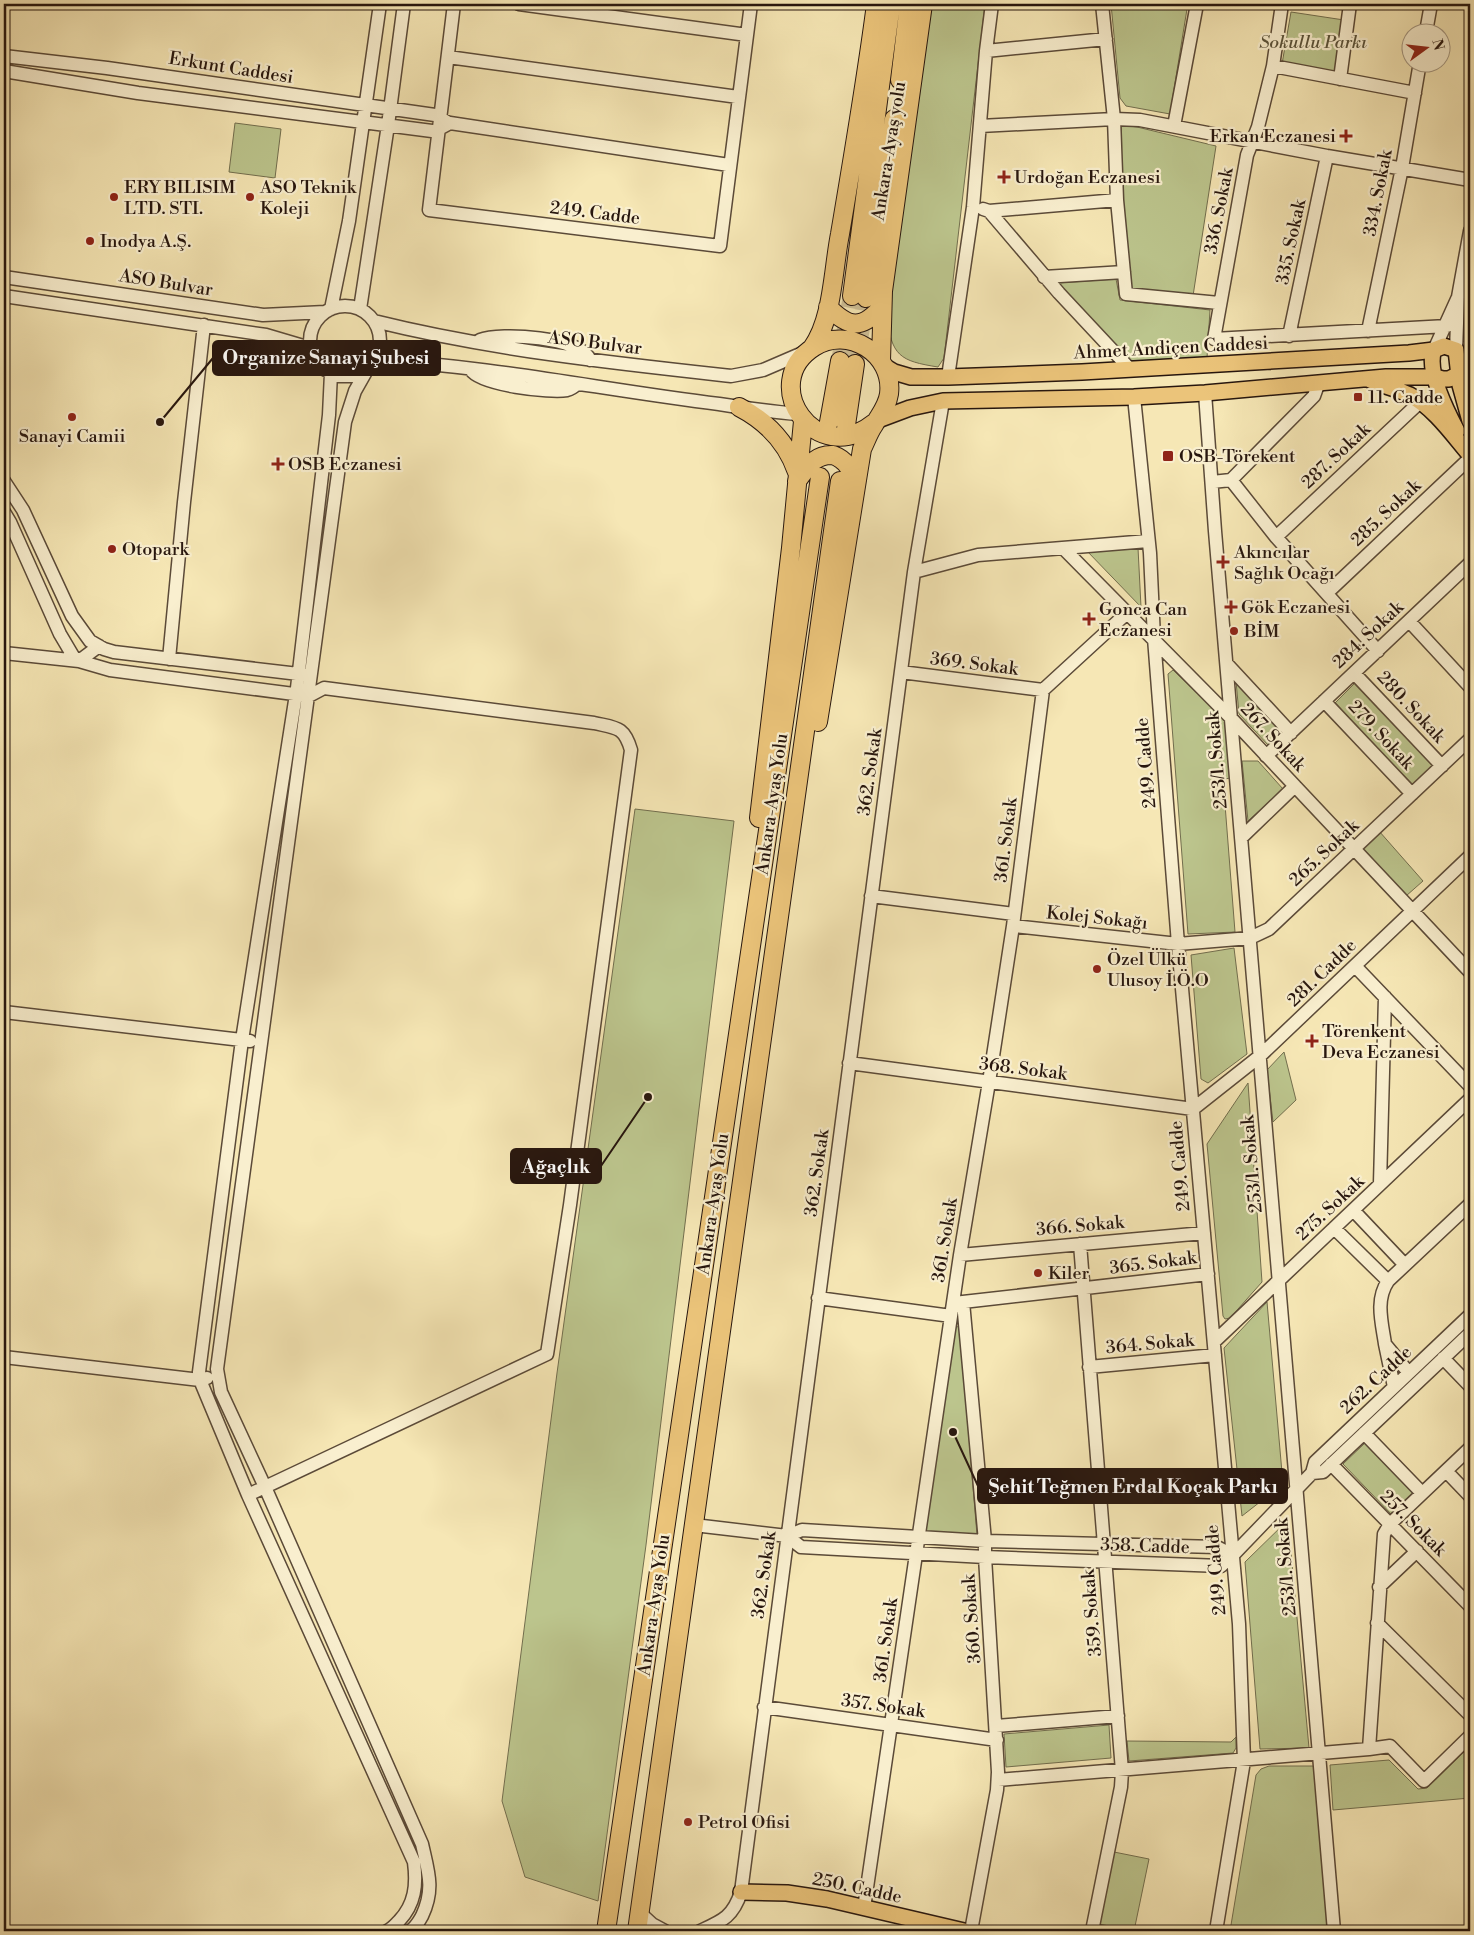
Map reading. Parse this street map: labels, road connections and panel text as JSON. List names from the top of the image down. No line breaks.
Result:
{"streets":{"highway":["Ankara-Ayaş yolu","Ankara-Ayaş Yolu"],"main road":["Ahmet Andiçen Caddesi","250. Cadde"],"street":["Erkunt Caddesi","334. Sokak","336. Sokak","249. Cadde","335. Sokak","ASO Bulvar","287. Sokak","285. Sokak","284. Sokak","369. Sokak","280. Sokak","279. Sokak","267. Sokak","253/1. Sokak","362. Sokak","361. Sokak","265. Sokak","Kolej Sokağı","281. Cadde","368. Sokak","275. Sokak","366. Sokak","365. Sokak","364. Sokak","262. Cadde","257. Sokak","358. Cadde","359. Sokak","360. Sokak","357. Sokak"]},"crossings":[["Erkunt Caddesi","249. Cadde"],["336. Sokak","335. Sokak"],["249. Cadde","267. Sokak"],["249. Cadde","265. Sokak"],["249. Cadde","Kolej Sokağı"],["249. Cadde","281. Cadde"],["249. Cadde","368. Sokak"],["249. Cadde","275. Sokak"],["249. Cadde","366. Sokak"],["249. Cadde","365. Sokak"],["249. Cadde","364. Sokak"],["249. Cadde","262. Cadde"],["249. Cadde","358. Cadde"],["ASO Bulvar","Ahmet Andiçen Caddesi"],["ASO Bulvar","Ankara-Ayaş Yolu"],["Ahmet Andiçen Caddesi","Ankara-Ayaş Yolu"],["284. Sokak","280. Sokak"],["284. Sokak","279. Sokak"],["284. Sokak","267. Sokak"],["369. Sokak","362. Sokak"],["369. Sokak","361. Sokak"],["280. Sokak","265. Sokak"],["279. Sokak","265. Sokak"],["267. Sokak","253/1. Sokak"],["267. Sokak","265. Sokak"],["267. Sokak","281. Cadde"],["253/1. Sokak","265. Sokak"],["253/1. Sokak","281. Cadde"],["253/1. Sokak","275. Sokak"],["253/1. Sokak","262. Cadde"],["362. Sokak","Kolej Sokağı"],["362. Sokak","368. Sokak"],["362. Sokak","365. Sokak"],["362. Sokak","358. Cadde"],["362. Sokak","357. Sokak"],["362. Sokak","250. Cadde"],["Ankara-Ayaş Yolu","358. Cadde"],["361. Sokak","Kolej Sokağı"],["361. Sokak","368. Sokak"],["361. Sokak","366. Sokak"],["361. Sokak","365. Sokak"],["361. Sokak","358. Cadde"],["361. Sokak","360. Sokak"],["361. Sokak","357. Sokak"],["361. Sokak","250. Cadde"],["265. Sokak","Kolej Sokağı"],["281. Cadde","368. Sokak"],["366. Sokak","359. Sokak"],["365. Sokak","359. Sokak"],["365. Sokak","360. Sokak"],["364. Sokak","359. Sokak"],["262. Cadde","257. Sokak"],["262. Cadde","358. Cadde"],["358. Cadde","359. Sokak"],["358. Cadde","360. Sokak"],["360. Sokak","357. Sokak"]],"parks":["Sokullu Parkı"],"places":{"health":["Erkan Eczanesi","Urdoğan Eczanesi","OSB Eczanesi","Akıncılar Sağlık Ocağı","Gök Eczanesi","Gonca Can Eczanesi","Törenkent Deva Eczanesi"],"other":["ERY BILISIM LTD. STI.","ASO Teknik Koleji","Inodya A.Ş.","Sanayi Camii","Organize Sanayi Şubesi","Otopark","BİM","Özel Ülkü Ulusoy İ.Ö.O","Ağaçlık","Kiler","Şehit Teğmen Erdal Koçak Parkı","Petrol Ofisi"],"transit":["11. Cadde","OSB-Törekent"]},"north":"right"}
